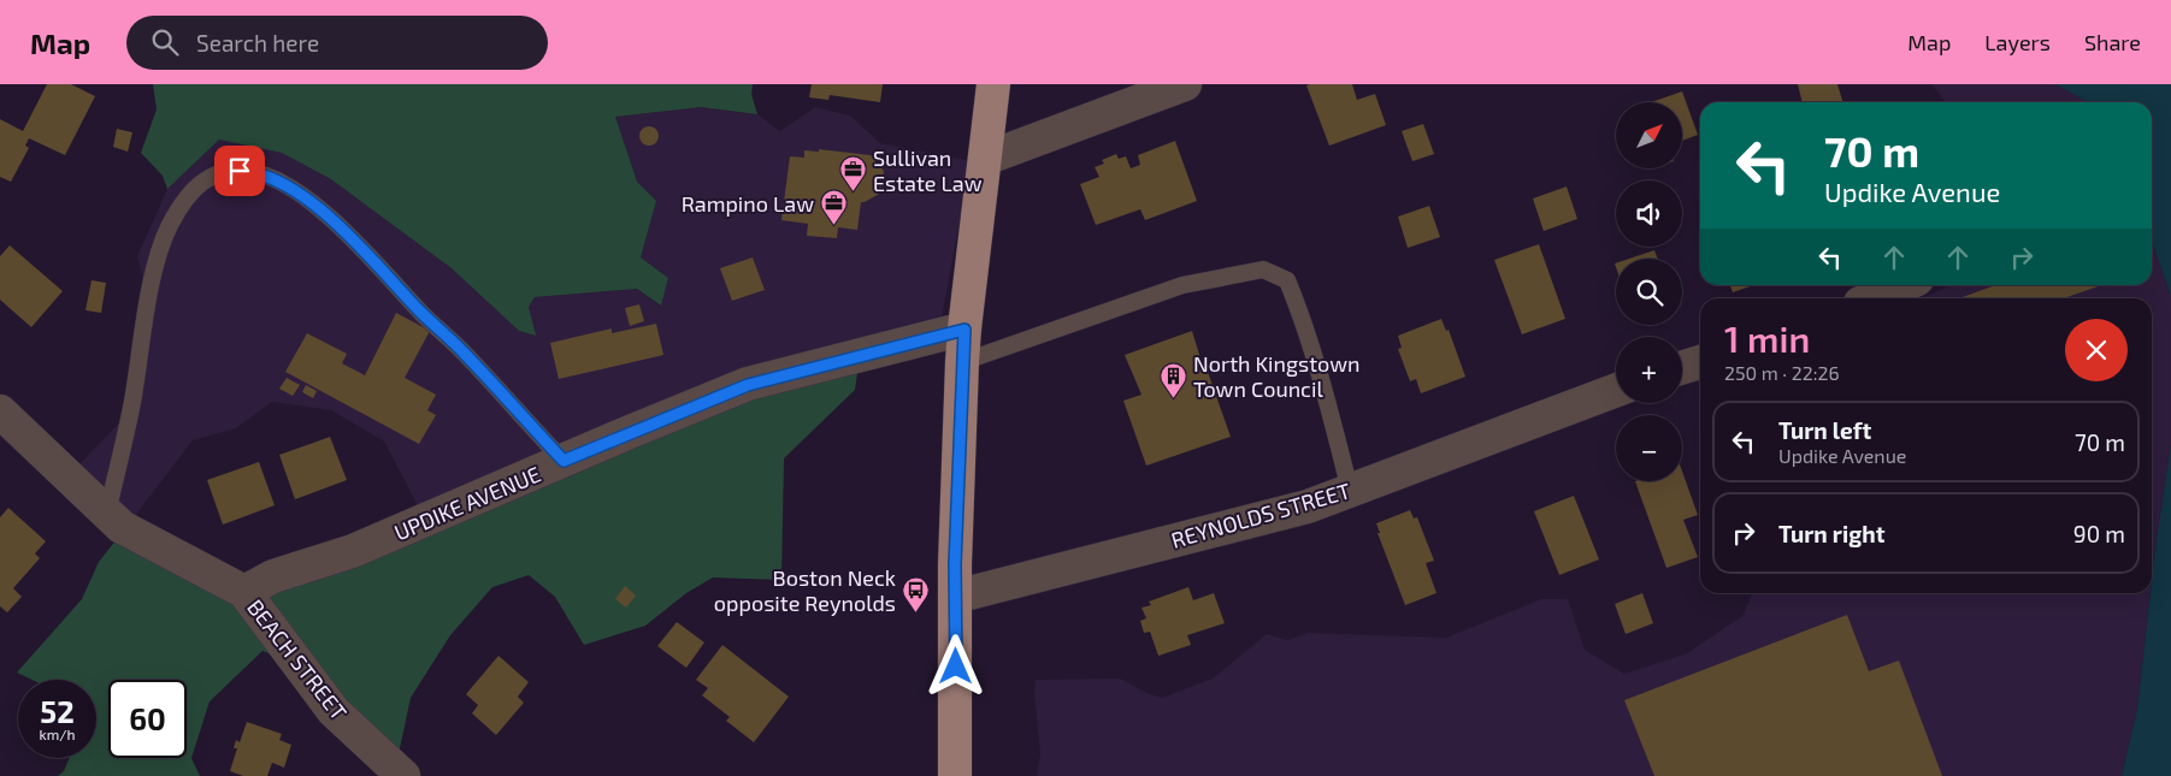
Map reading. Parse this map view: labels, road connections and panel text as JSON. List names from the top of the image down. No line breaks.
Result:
{"streets":{"street":["UPDIKE AVENUE","REYNOLDS STREET","BEACH STREET"]},"crossings":[["UPDIKE AVENUE","BEACH STREET"]],"places":{"office":["Sullivan Estate Law","Rampino Law"],"building":["North Kingstown Town Council"],"bus stop":["Boston Neck opposite Reynolds"]},"north":"top right","page":{"header":"Map","search":"Search here","nav":["Map","Layers","Share"],"map_buttons":["+","−"],"turn":["70 m","Updike Avenue"],"heading":["1 min","250 m · 22:26"],"list":[{"name":"Turn left","note":"Updike Avenue","value":"70 m"},{"name":"Turn right","value":"90 m"}],"speed":"52 km/h","limit":"60"}}
